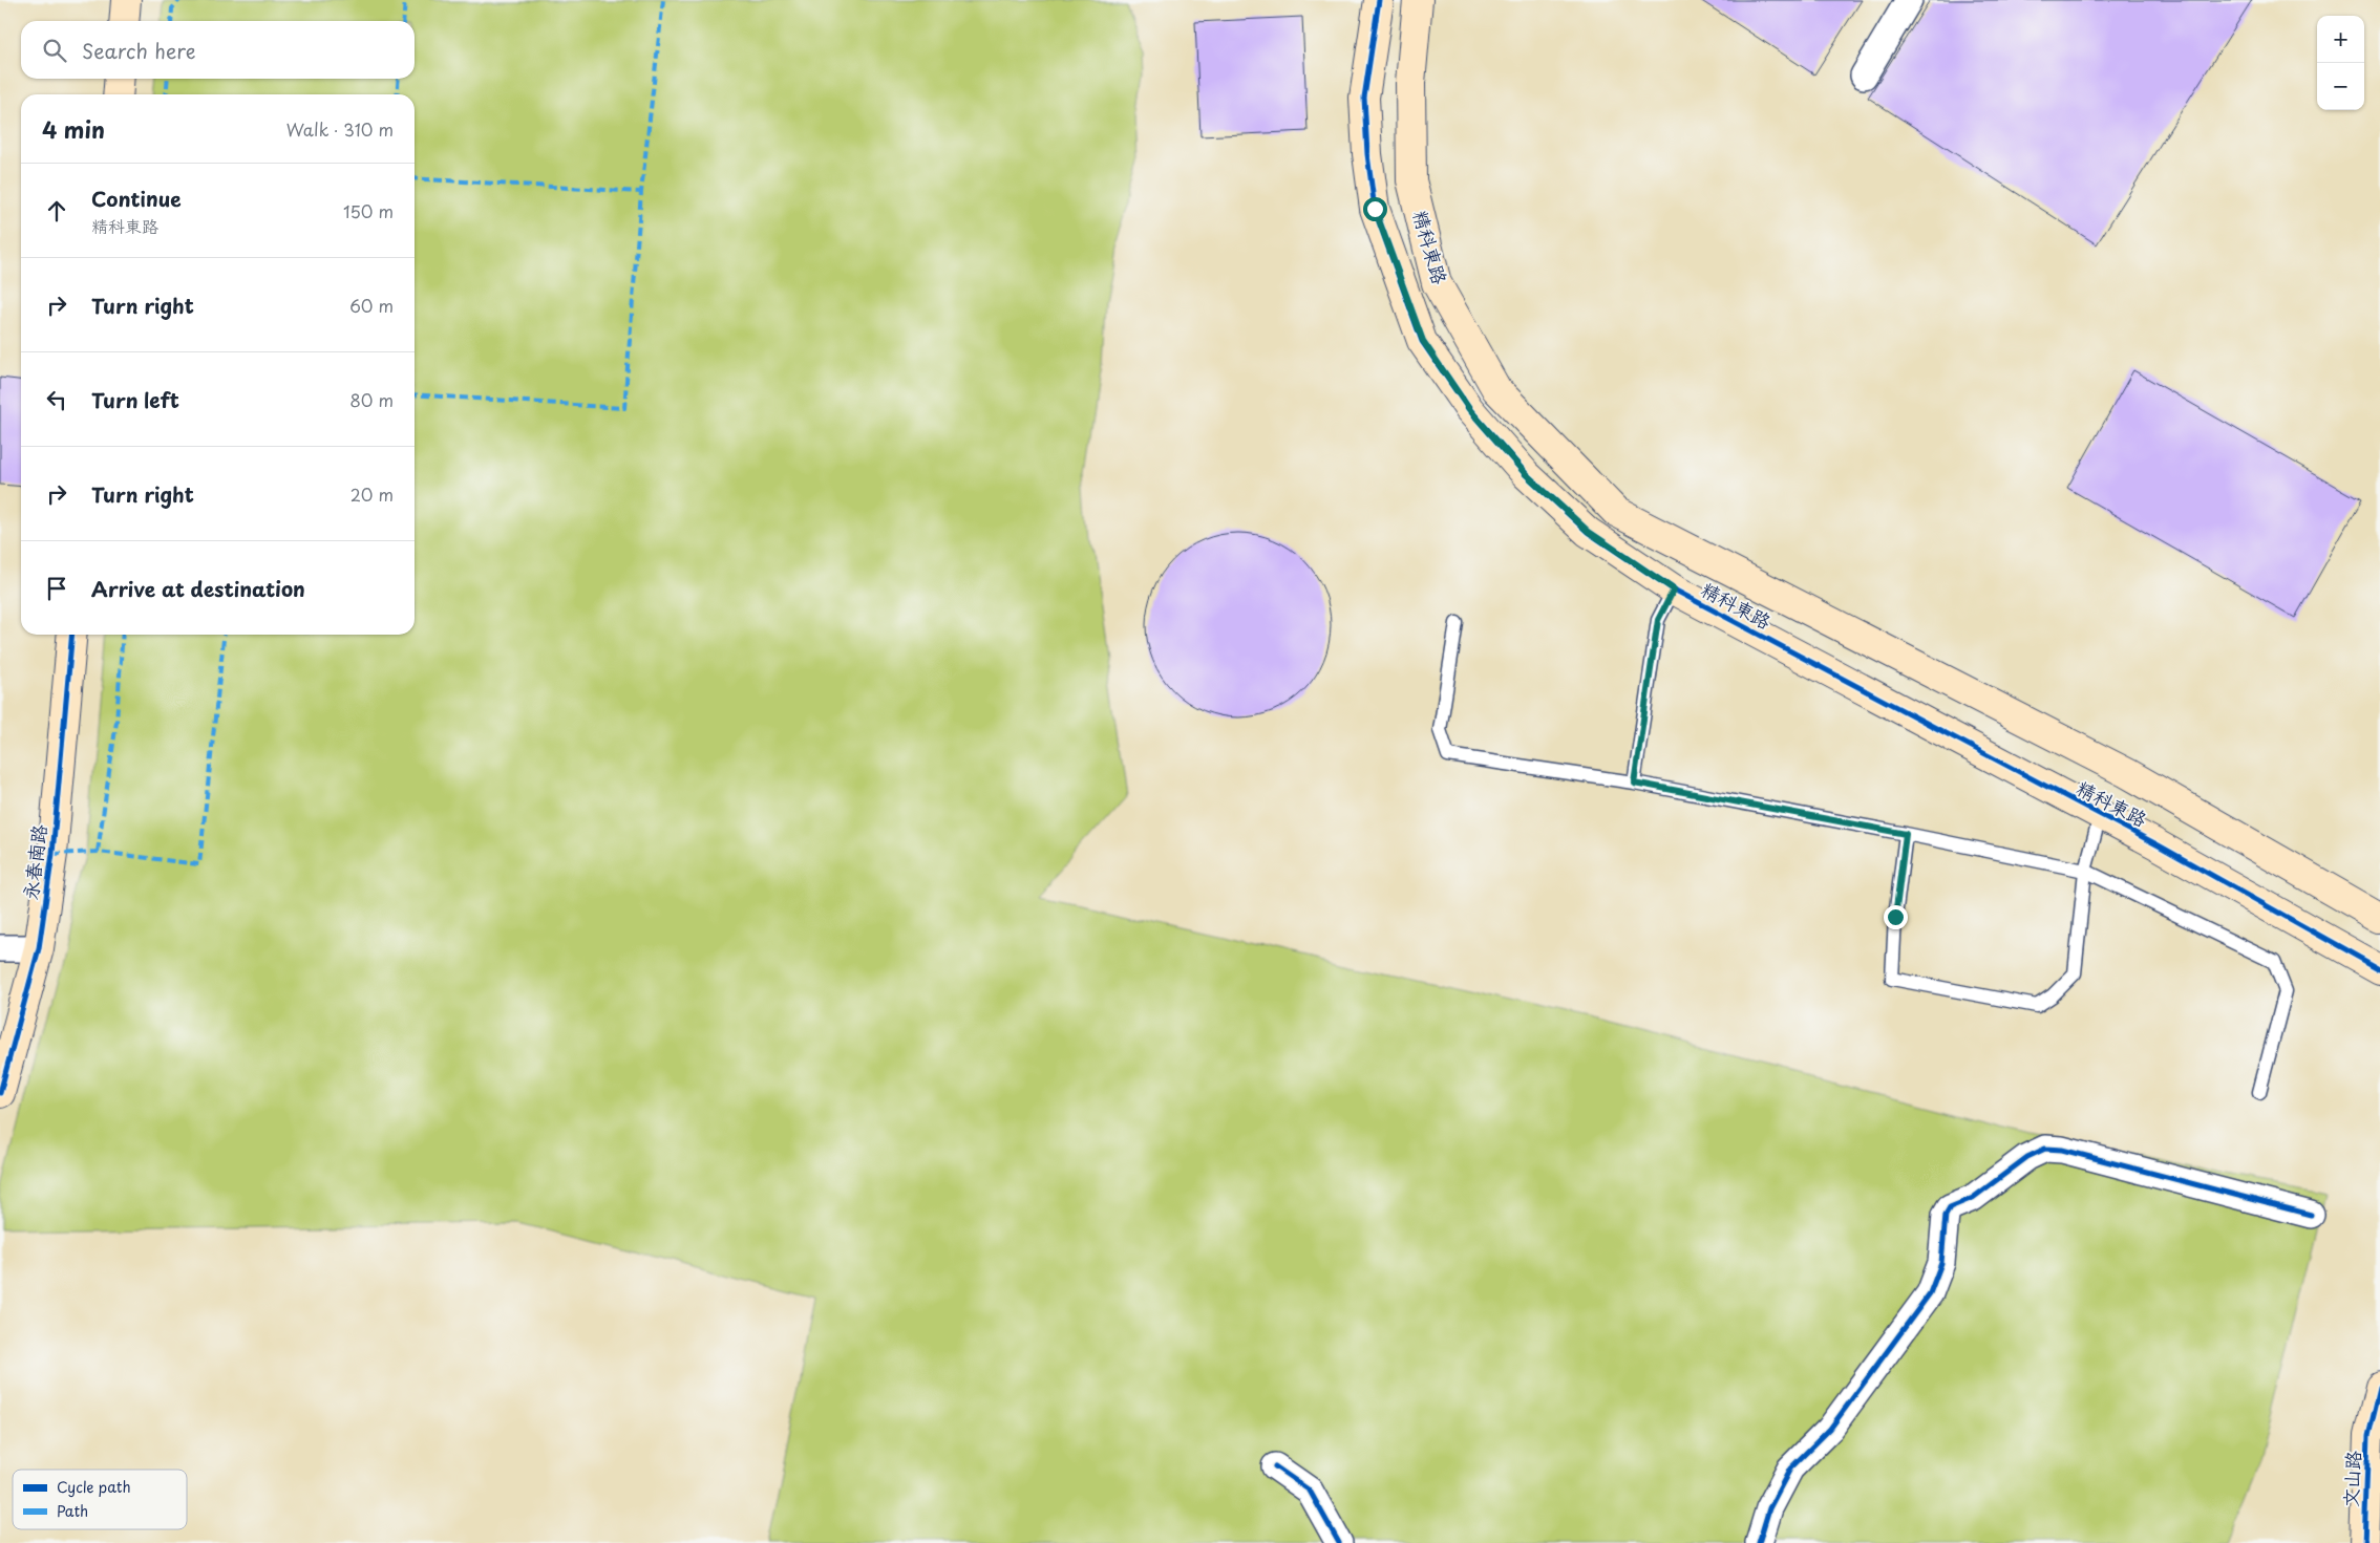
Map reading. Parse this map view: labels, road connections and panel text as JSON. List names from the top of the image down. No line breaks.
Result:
{"streets":{"street":["精科東路","永春南路","文山路"]},"legend":["Cycle path","Path"],"page":{"map_buttons":["+","−"],"search":"Search here","heading":["4 min","Walk · 310 m"],"list":[["Continue","精科東路","150 m"],["Turn right","60 m"],["Turn left","80 m"],["Turn right","20 m"],"Arrive at destination"]}}
